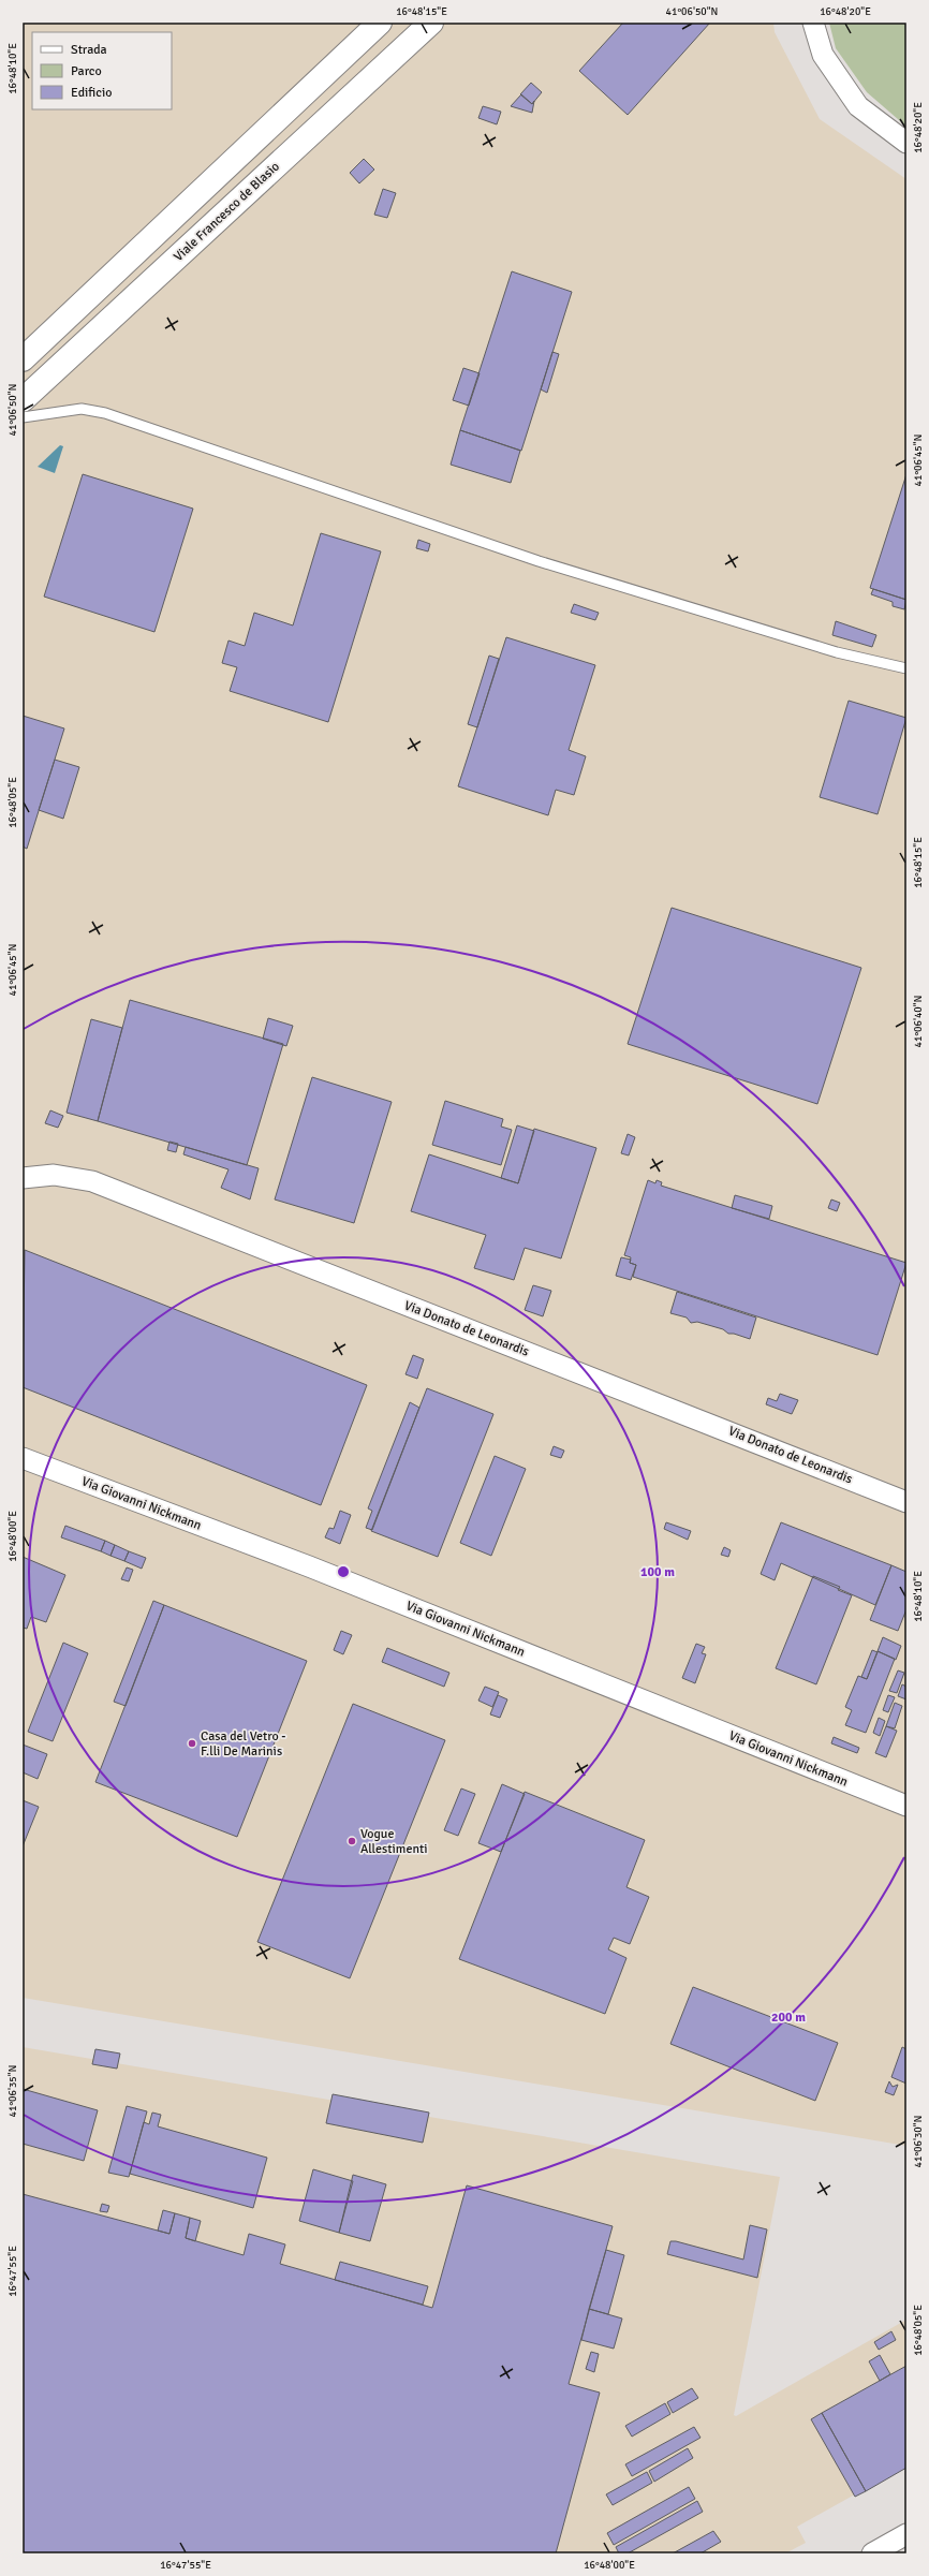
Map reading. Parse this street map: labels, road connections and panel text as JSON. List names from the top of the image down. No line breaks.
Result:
{"streets":{"street":["Viale Francesco de Blasio","Via Donato de Leonardis","Via Giovanni Nickmann"]},"places":["Casa del Vetro - F.lli De Marinis","Vogue Allestimenti"],"legend":["Strada","Parco","Edificio"],"coordinates":["16°48'15\"E","41°06'50\"N","16°48'20\"E","16°48'10\"E","41°06'45\"N","16°48'05\"E","41°06'40\"N","16°48'00\"E","41°06'35\"N","41°06'30\"N","16°47'55\"E"],"rings":["100 m","200 m"]}
